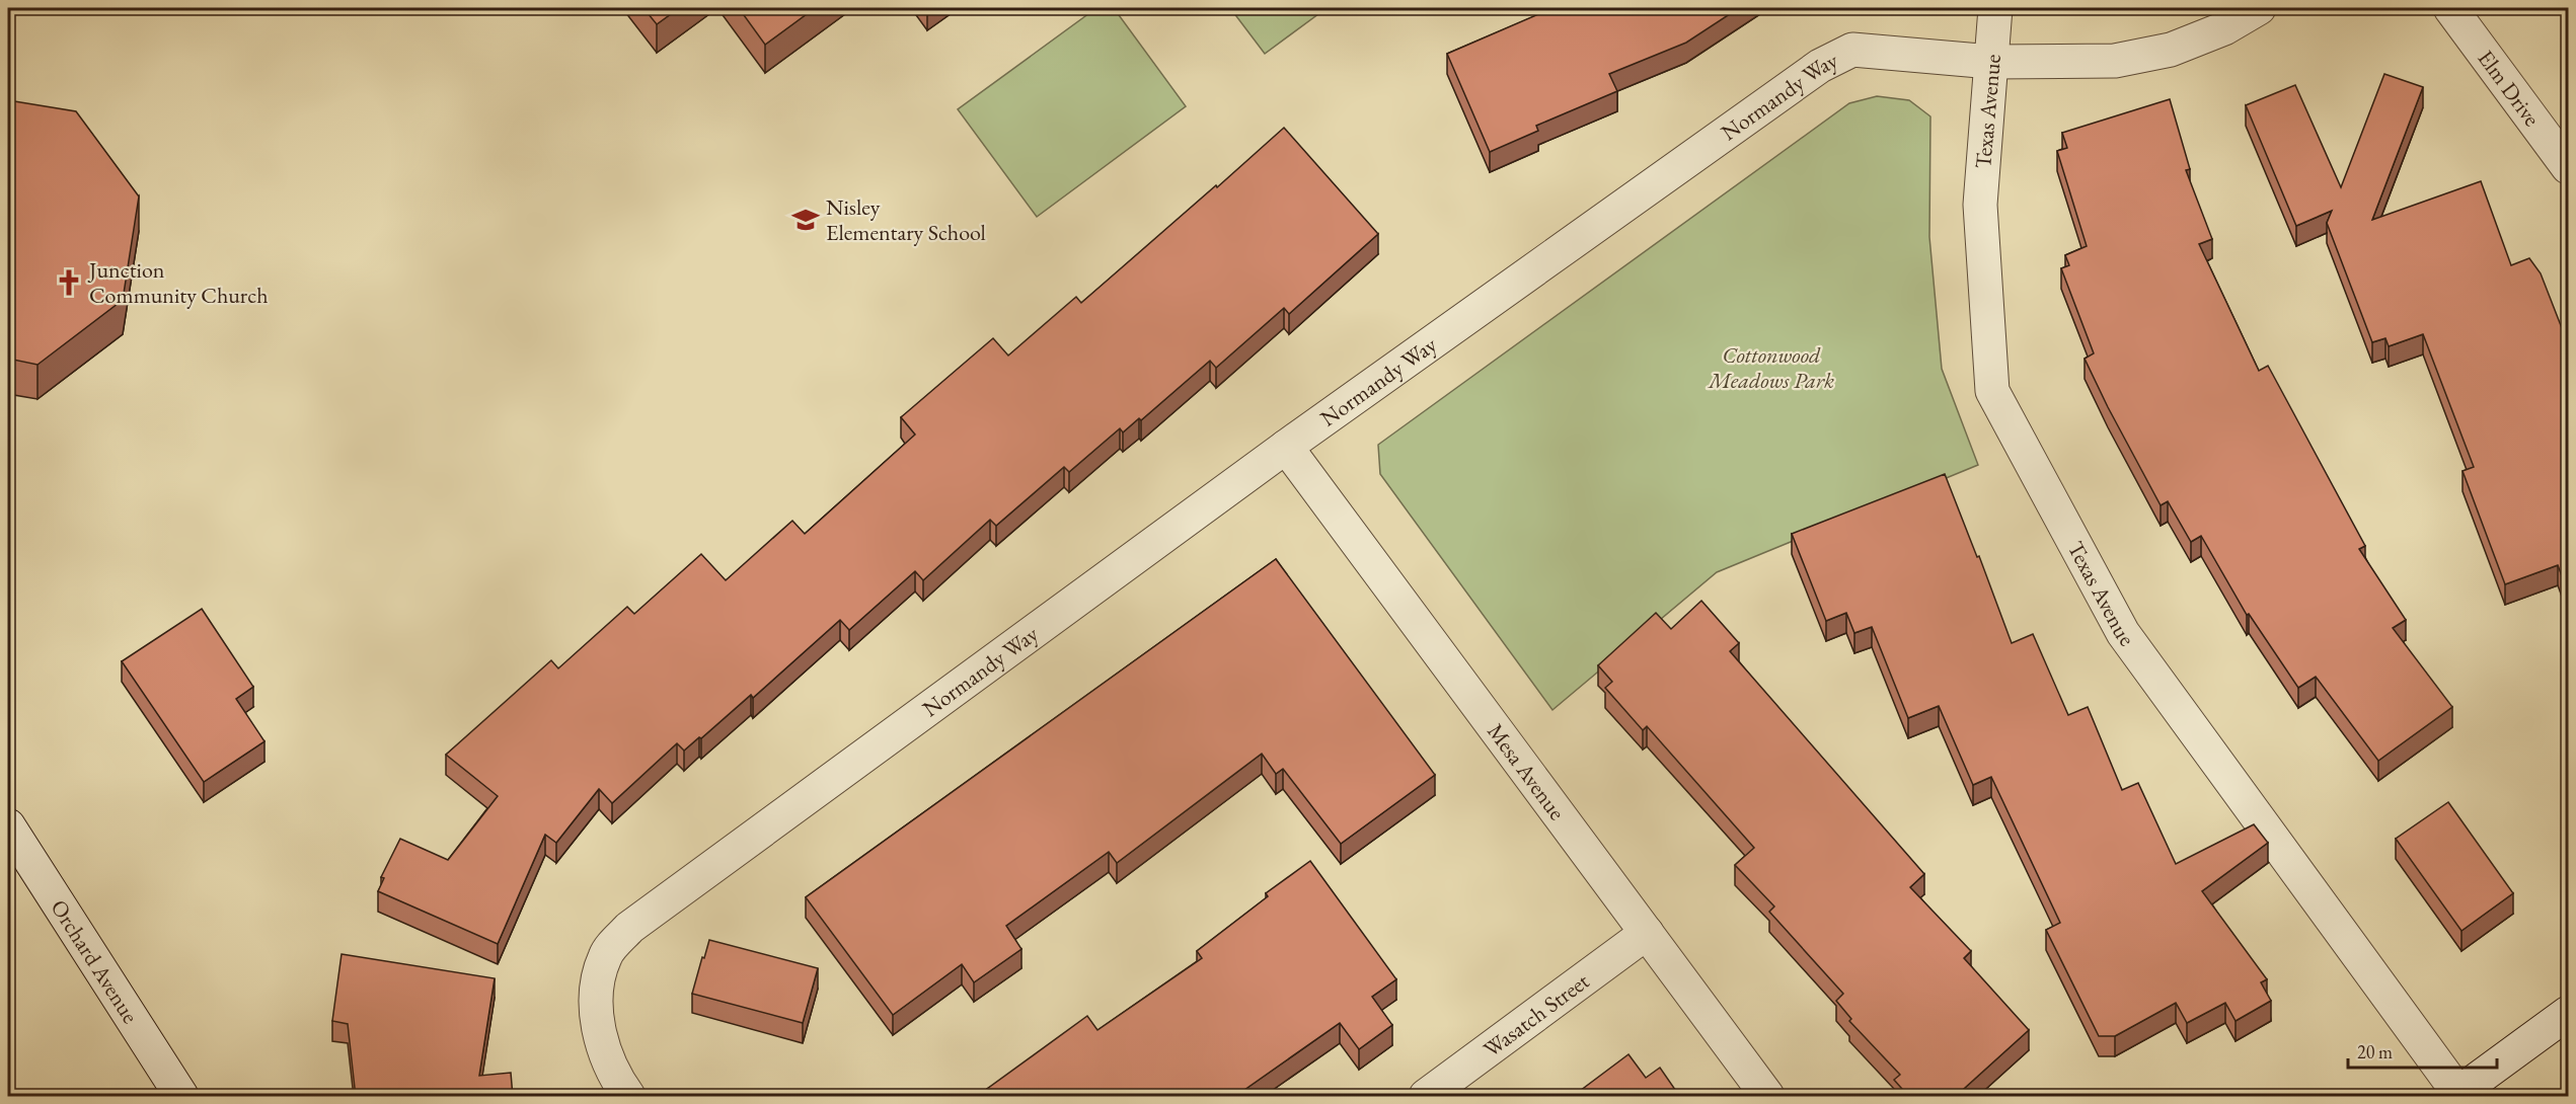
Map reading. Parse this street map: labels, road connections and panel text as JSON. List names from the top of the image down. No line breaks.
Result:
{"streets":{"street":["Elm Drive","Normandy Way","Texas Avenue","Mesa Avenue","Orchard Avenue","Wasatch Street"]},"crossings":[["Normandy Way","Texas Avenue"],["Normandy Way","Mesa Avenue"],["Mesa Avenue","Wasatch Street"]],"parks":["Cottonwood Meadows Park"],"places":{"school or university":["Nisley Elementary School"],"church":["Junction Community Church"]},"scale_bar":"20 m"}
